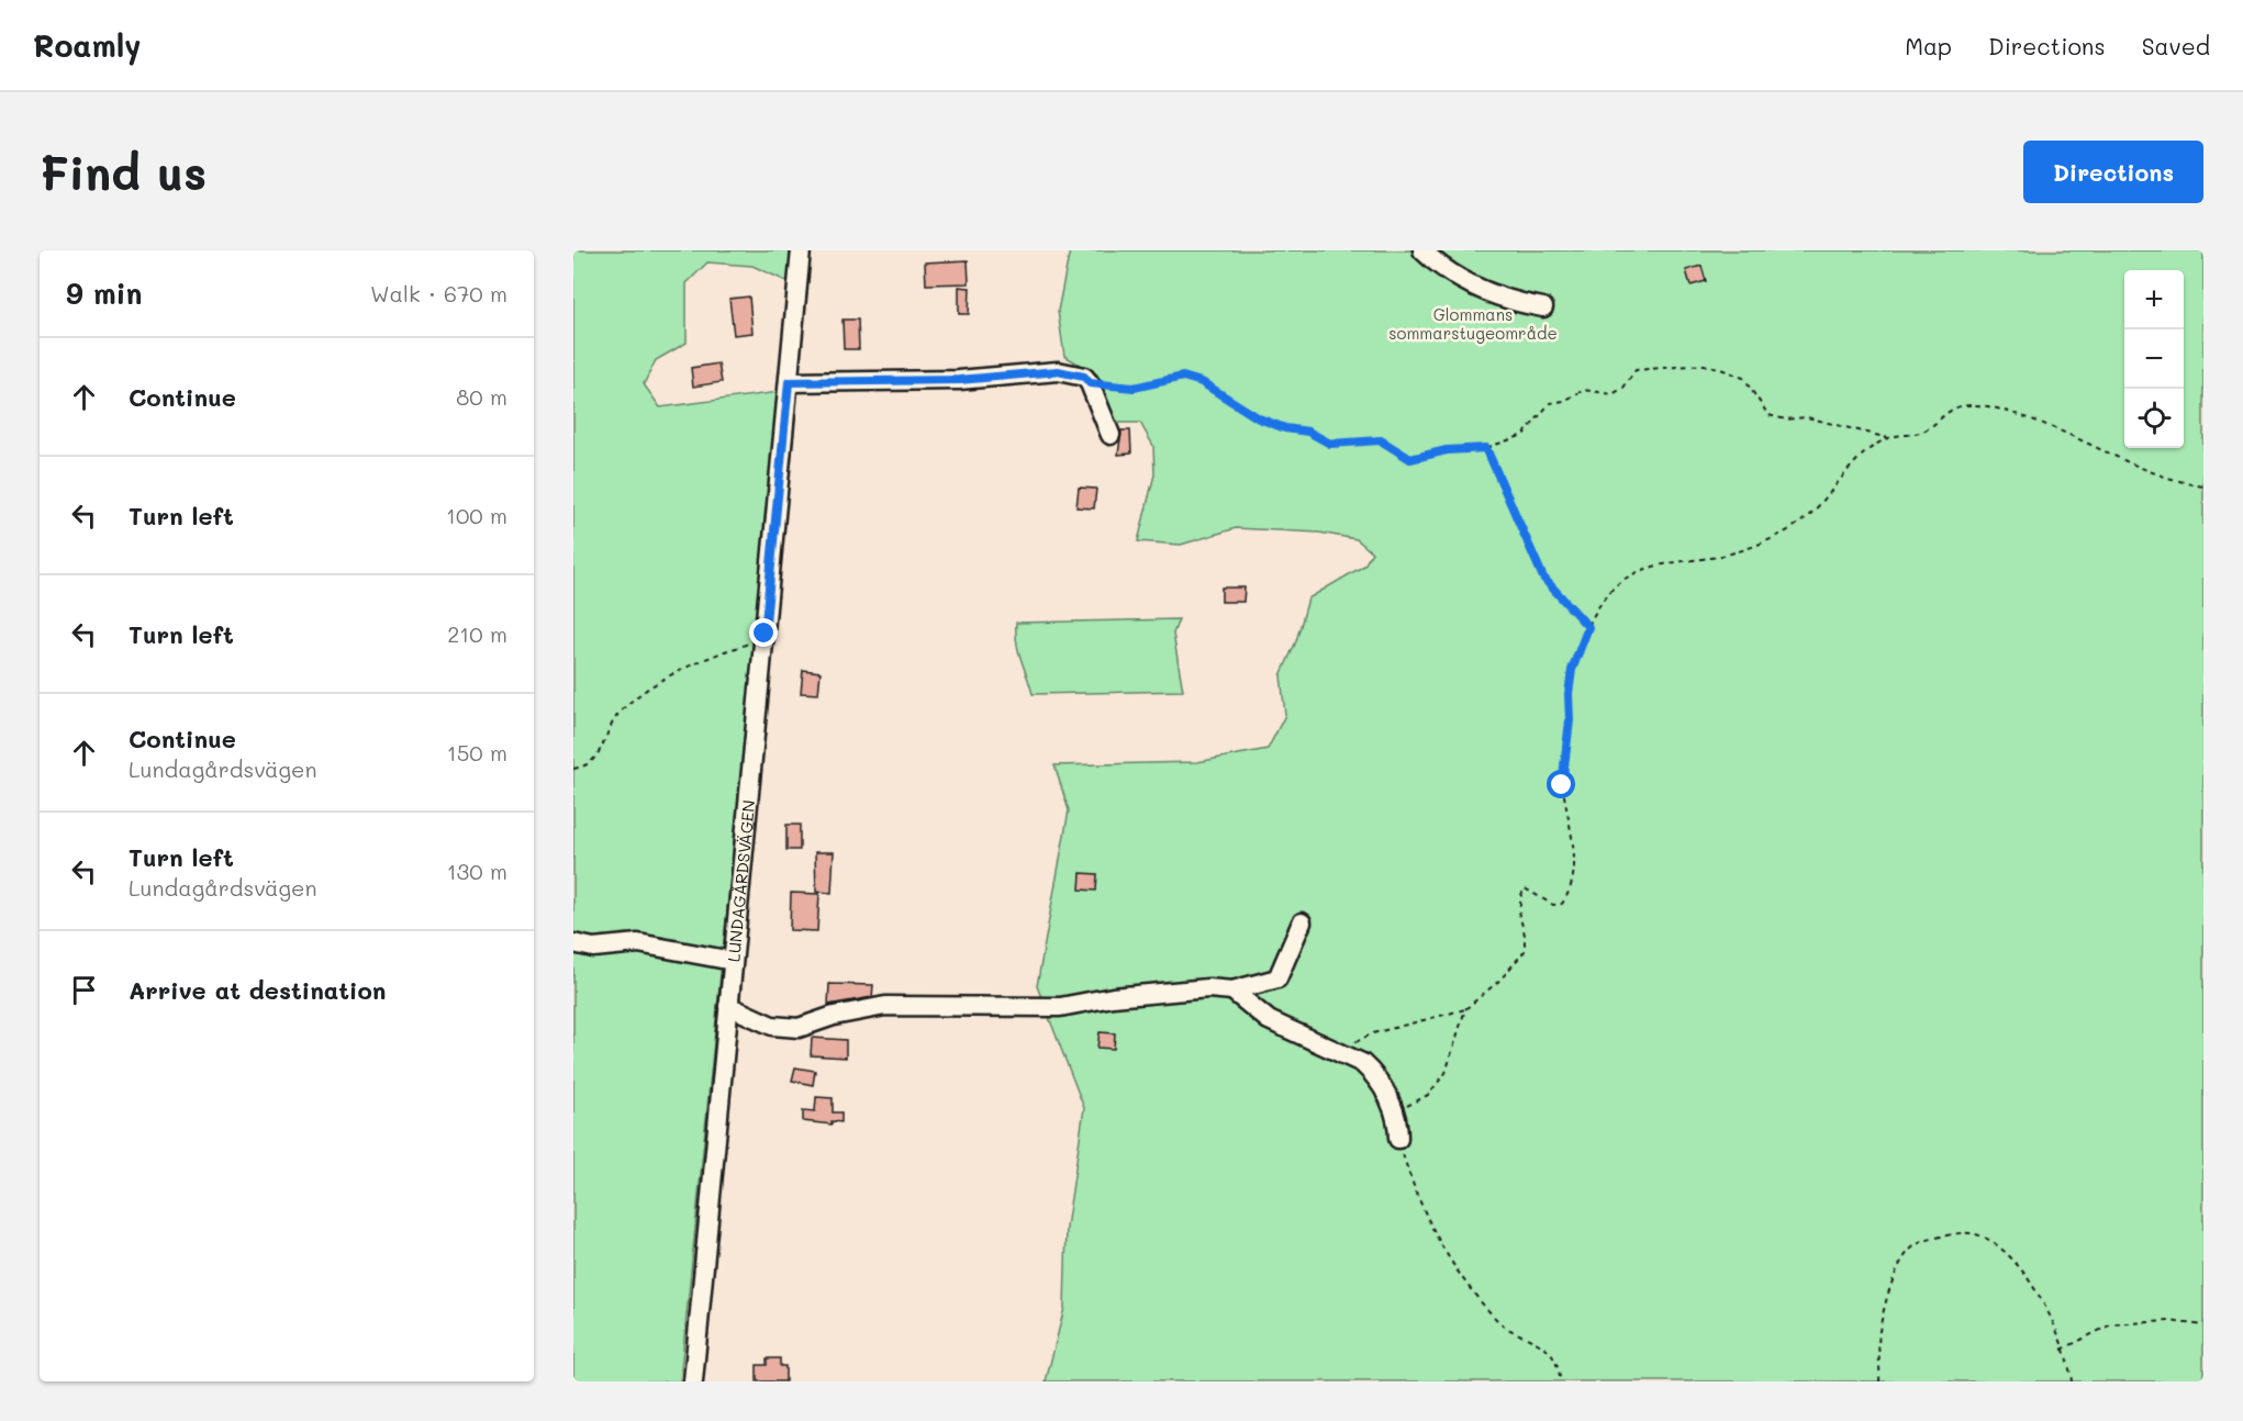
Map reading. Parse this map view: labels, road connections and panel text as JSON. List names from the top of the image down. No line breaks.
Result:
{"streets":{"street":["LUNDAGÅRDSVÄGEN"]},"parks":["Glommans sommarstugeområde"],"page":{"header":"Roamly","nav":["Map","Directions","Saved"],"buttons":"Directions","title":"Find us","heading":["9 min","Walk · 670 m"],"map_buttons":["+","−"],"list":[["Continue","80 m"],["Turn left","100 m"],["Turn left","210 m"],["Continue","Lundagårdsvägen","150 m"],["Turn left","Lundagårdsvägen","130 m"],"Arrive at destination"]}}
